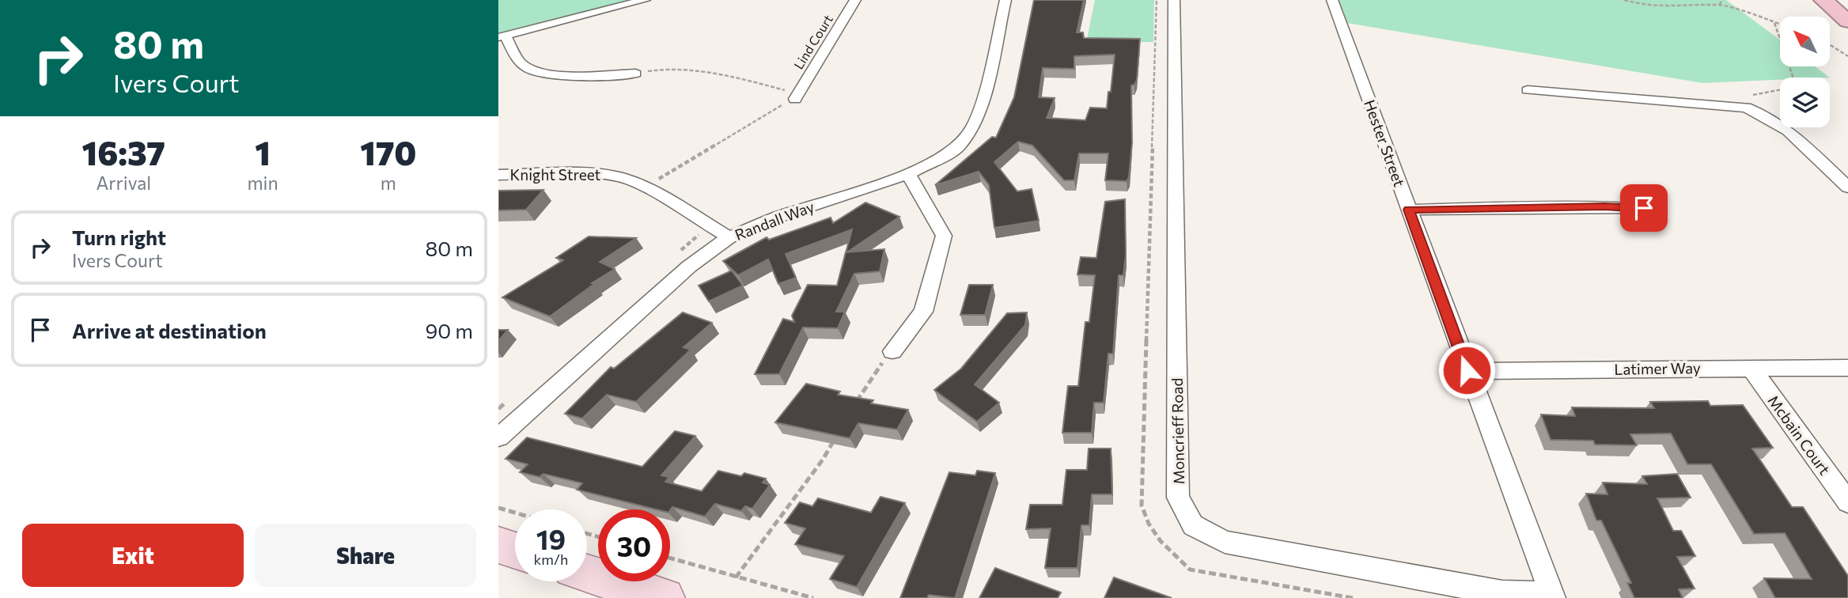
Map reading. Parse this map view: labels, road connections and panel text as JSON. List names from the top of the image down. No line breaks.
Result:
{"streets":{"street":["Lind Court","Hester Street","Knight Street","Randall Way","Latimer Way","Moncrieff Road","Mcbain Court"]},"crossings":[["Hester Street","Latimer Way"],["Hester Street","Moncrieff Road"],["Knight Street","Randall Way"],["Latimer Way","Mcbain Court"]],"north":"top left","page":{"turn":["80 m","Ivers Court"],"eta":["16:37","Arrival","1","min","170","m"],"list":[{"name":"Turn right","note":"Ivers Court","value":"80 m"},{"name":"Arrive at destination","value":"90 m"}],"speed":"19 km/h","limit":"30","buttons":["Exit","Share"]}}
